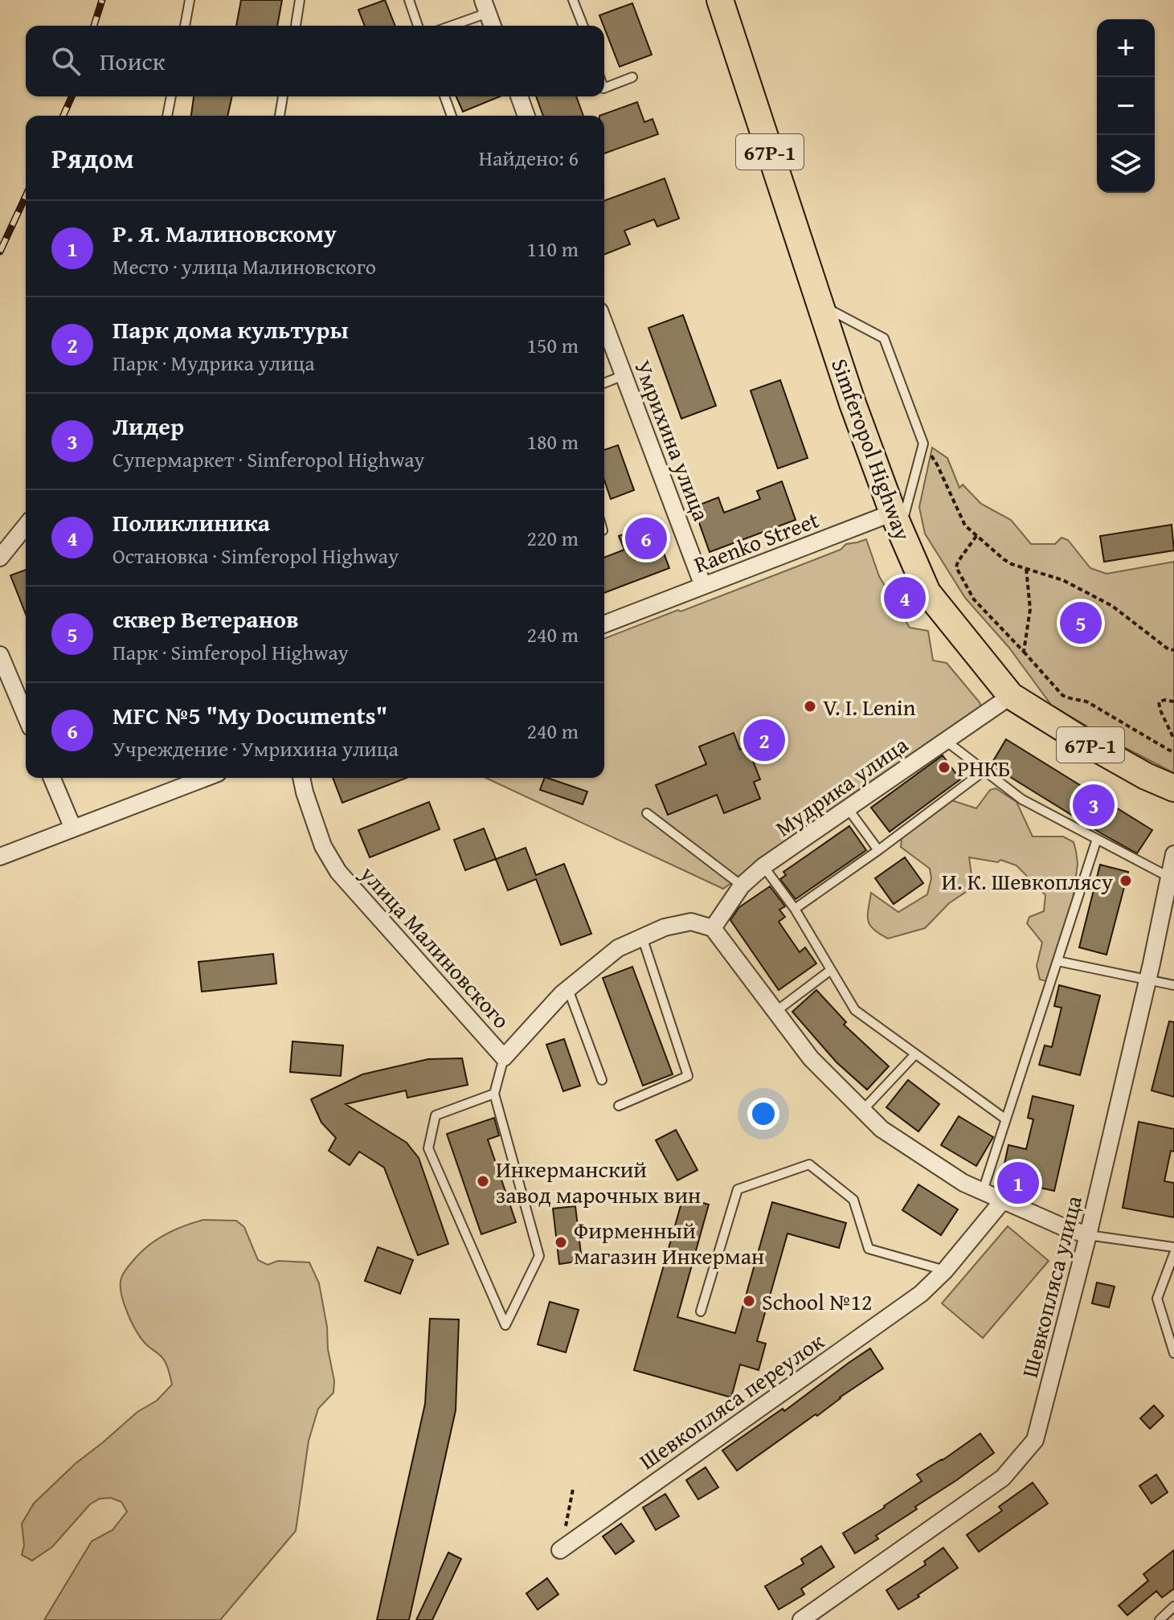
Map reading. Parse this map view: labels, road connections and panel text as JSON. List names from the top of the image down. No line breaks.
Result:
{"streets":{"main road":["67Р-1","Simferopol Highway"],"street":["Умрихина улица","Raenko Street","Мудрика улица","улица Малиновского","Шевкопляса улица","Шевкопляса переулок"]},"crossings":[["Умрихина улица","Raenko Street"],["Simferopol Highway","Raenko Street"],["Simferopol Highway","Мудрика улица"],["Мудрика улица","улица Малиновского"]],"places":["V. I. Lenin","РНКБ","И. К. Шевкоплясу","Инкерманский завод марочных вин","Фирменный магазин Инкерман","School №12"],"page":{"map_buttons":["+","−"],"search":"Поиск","heading":["Рядом","Найдено: 6"],"list":[{"mark":"1","name":"Р. Я. Малиновскому","note":"Место · улица Малиновского","value":"110 m"},{"mark":"2","name":"Парк дома культуры","note":"Парк · Мудрика улица","value":"150 m"},{"mark":"3","name":"Лидер","note":"Супермаркет · Simferopol Highway","value":"180 m"},{"mark":"4","name":"Поликлиника","note":"Остановка · Simferopol Highway","value":"220 m"},{"mark":"5","name":"сквер Ветеранов","note":"Парк · Simferopol Highway","value":"240 m"},{"mark":"6","name":"MFC №5 \"My Documents\"","note":"Учреждение · Умрихина улица","value":"240 m"}],"pins":["6","4","5","2","3","1"]}}
